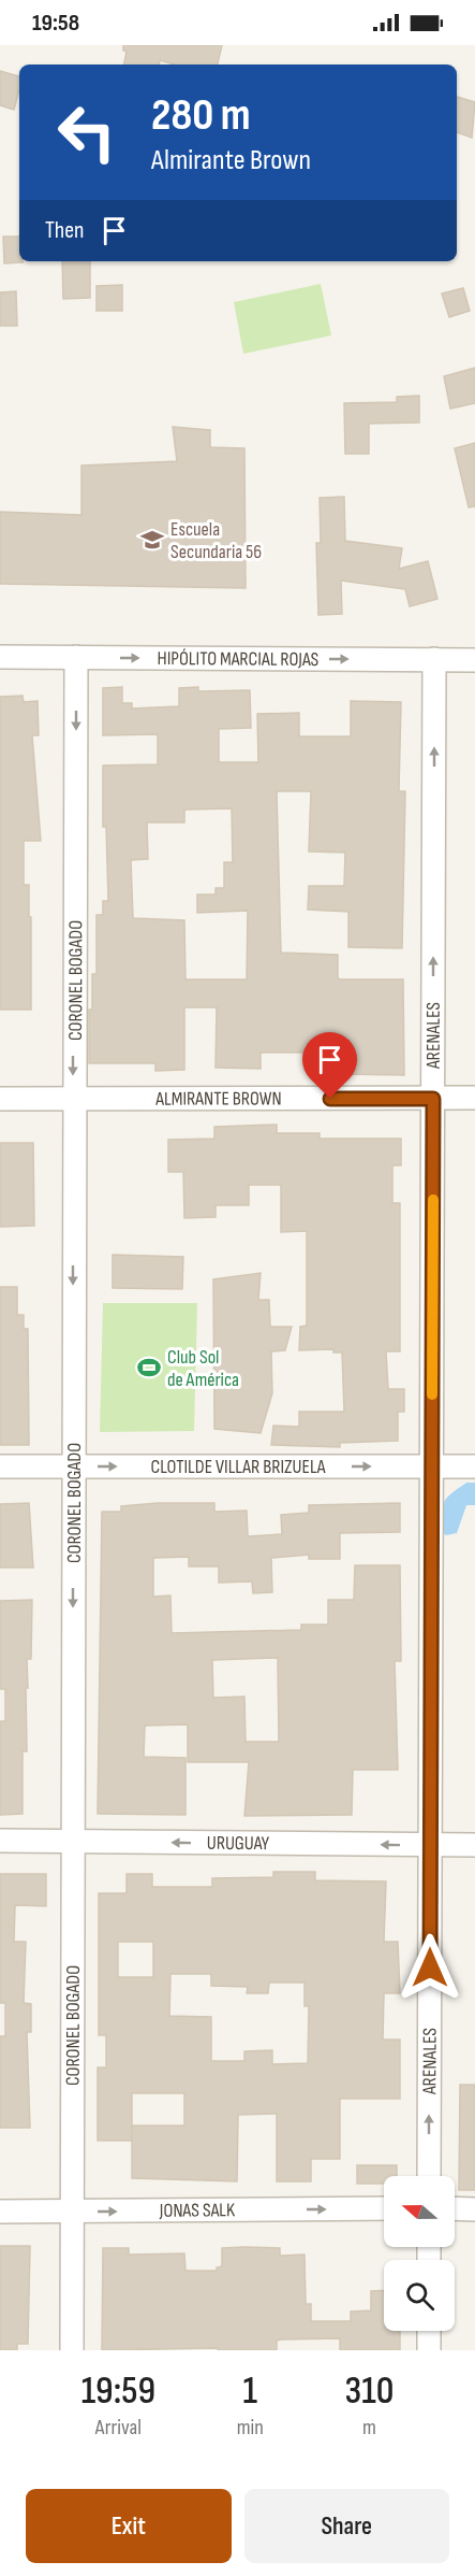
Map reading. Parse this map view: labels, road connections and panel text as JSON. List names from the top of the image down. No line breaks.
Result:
{"streets":{"street":["HIPÓLITO MARCIAL ROJAS","CORONEL BOGADO","ARENALES","ALMIRANTE BROWN","CLOTILDE VILLAR BRIZUELA","URUGUAY","JONAS SALK"]},"crossings":[["HIPÓLITO MARCIAL ROJAS","CORONEL BOGADO"],["HIPÓLITO MARCIAL ROJAS","ARENALES"],["CORONEL BOGADO","ALMIRANTE BROWN"],["CORONEL BOGADO","CLOTILDE VILLAR BRIZUELA"],["CORONEL BOGADO","URUGUAY"],["CORONEL BOGADO","JONAS SALK"],["ARENALES","ALMIRANTE BROWN"],["ARENALES","CLOTILDE VILLAR BRIZUELA"],["ARENALES","URUGUAY"]],"one_way":["HIPÓLITO MARCIAL ROJAS","CORONEL BOGADO","ARENALES","CLOTILDE VILLAR BRIZUELA","URUGUAY","JONAS SALK"],"places":{"school or university":["Escuela Secundaria 56"],"sports":["Club Sol de América"]},"north":"left","page":{"status":"19:58","turn":["280 m","Almirante Brown"],"then":"Then","eta":["19:59","Arrival","1","min","310","m"],"buttons":["Exit","Share"]}}
